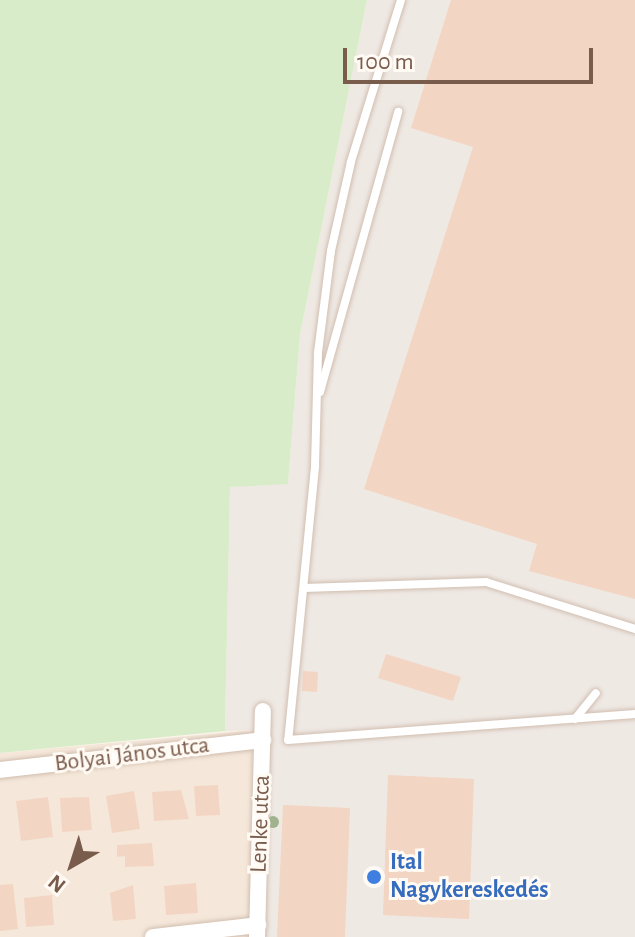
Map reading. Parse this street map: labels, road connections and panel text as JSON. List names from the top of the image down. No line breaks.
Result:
{"streets":{"street":["Bolyai János utca","Lenke utca"]},"crossings":[["Bolyai János utca","Lenke utca"]],"places":["Ital Nagykereskedés"],"scale_bar":"100 m","north":"bottom left"}
